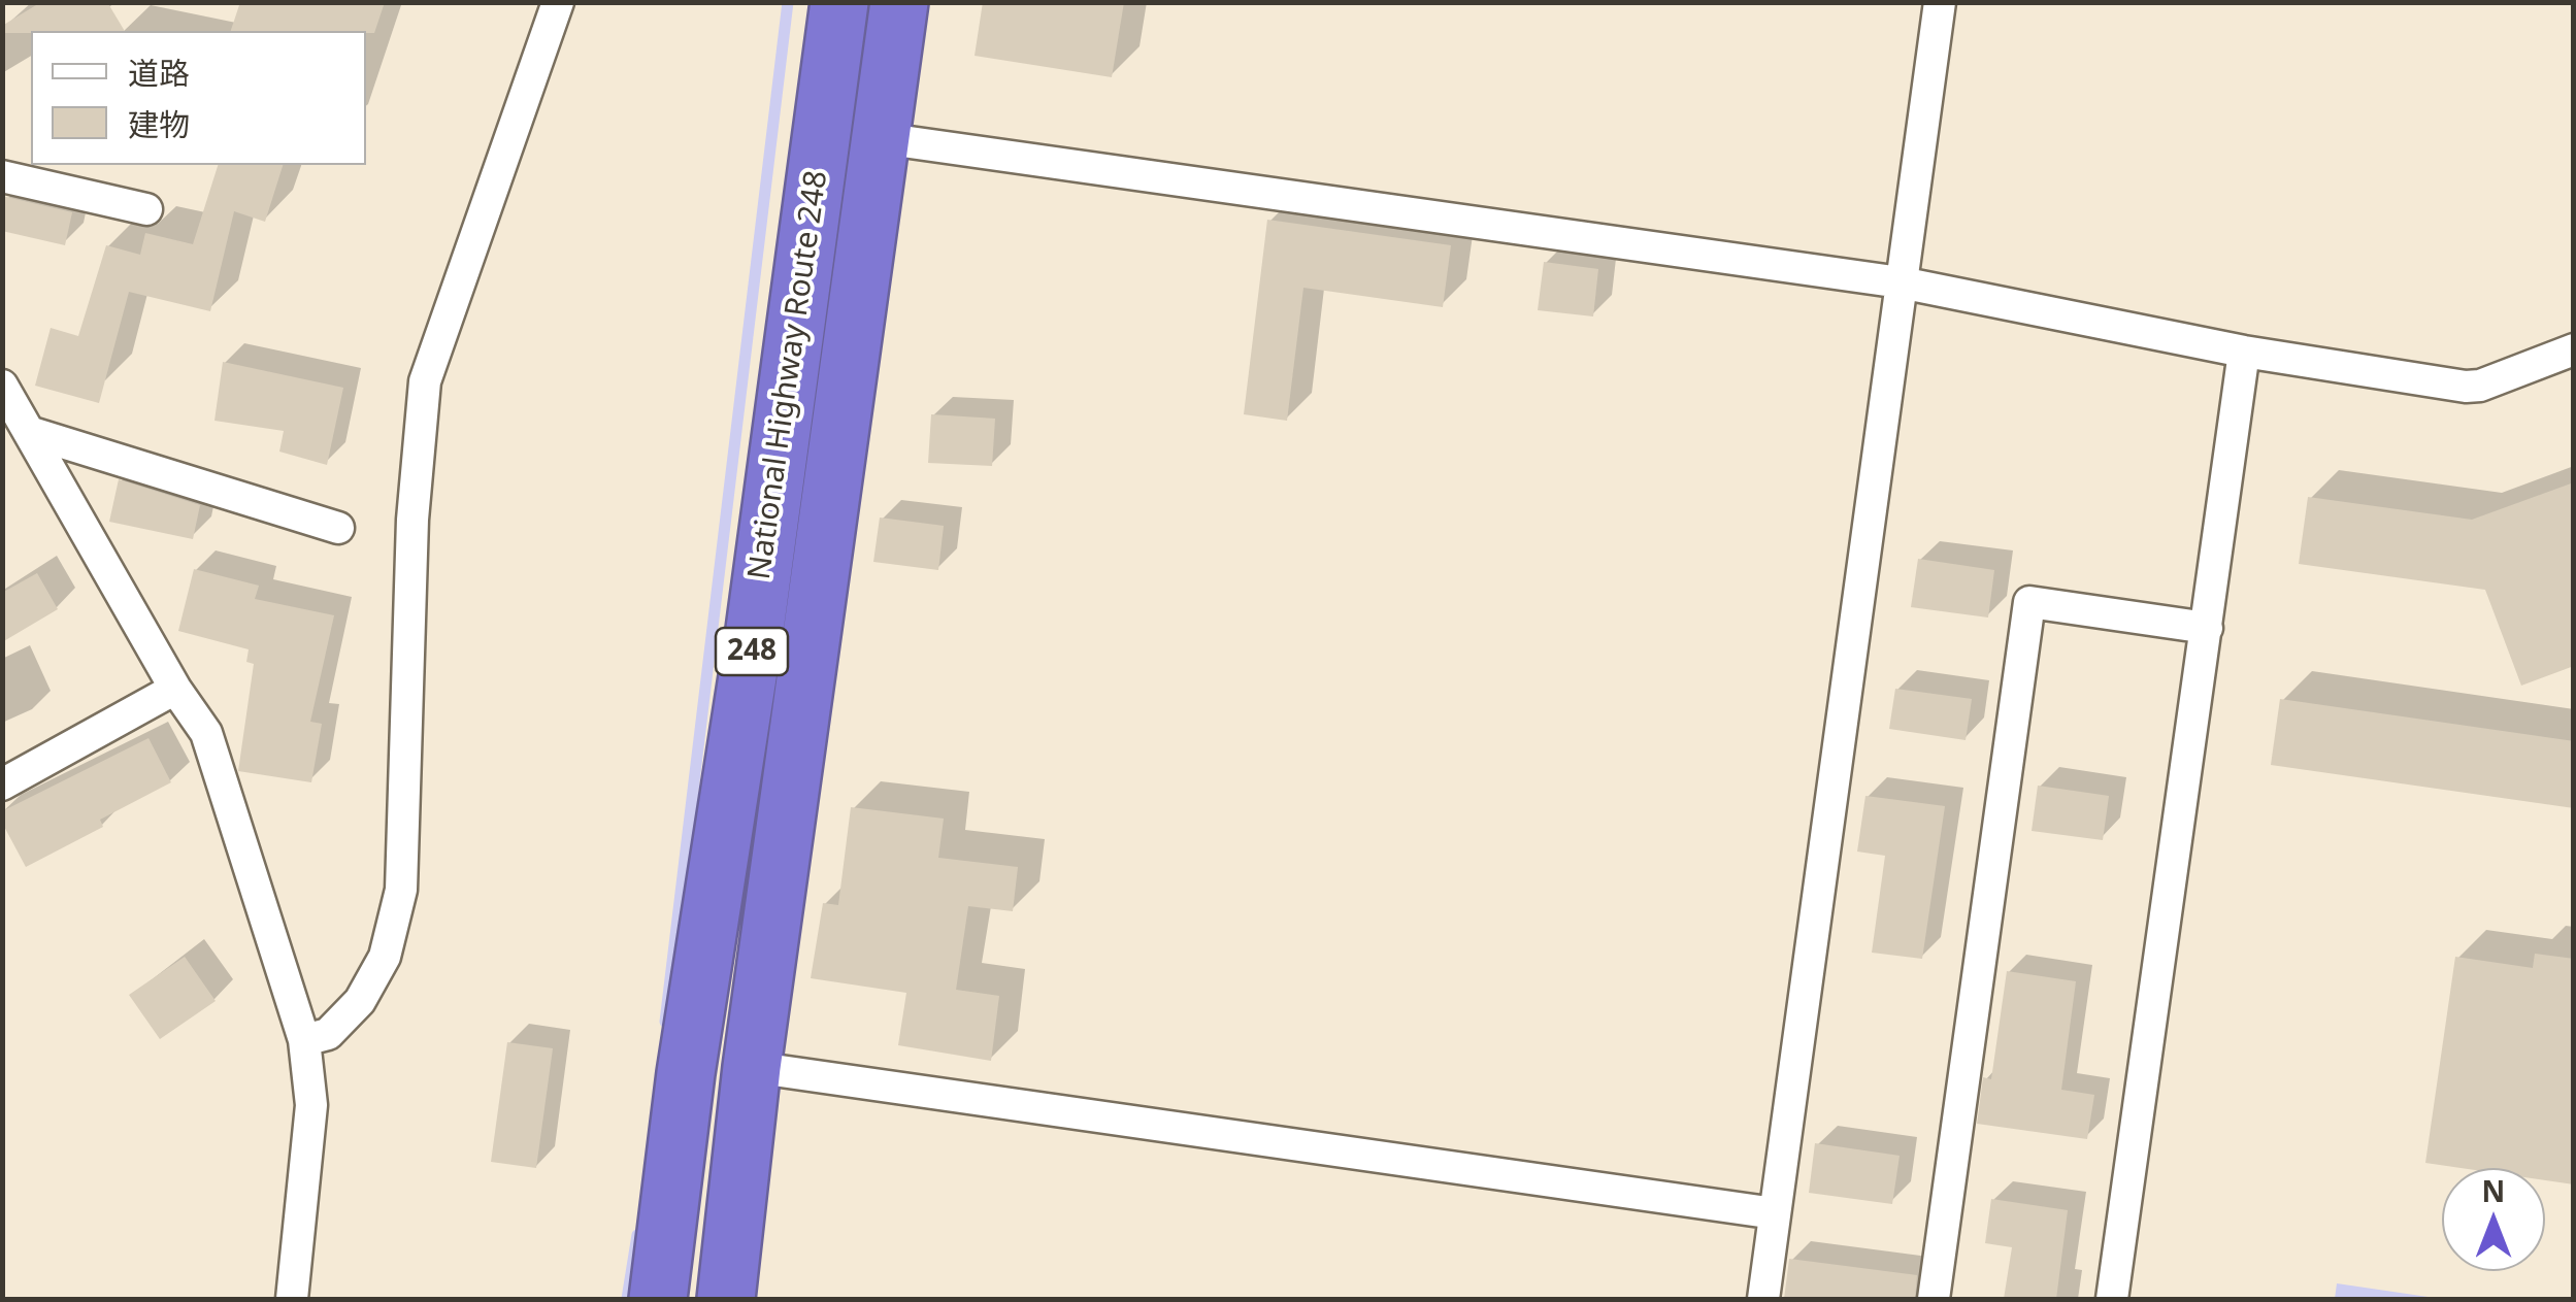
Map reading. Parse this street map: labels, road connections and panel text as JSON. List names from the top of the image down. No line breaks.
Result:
{"streets":{"highway":["National Highway Route 248","248"]},"legend":["道路","建物"],"north":"top"}
